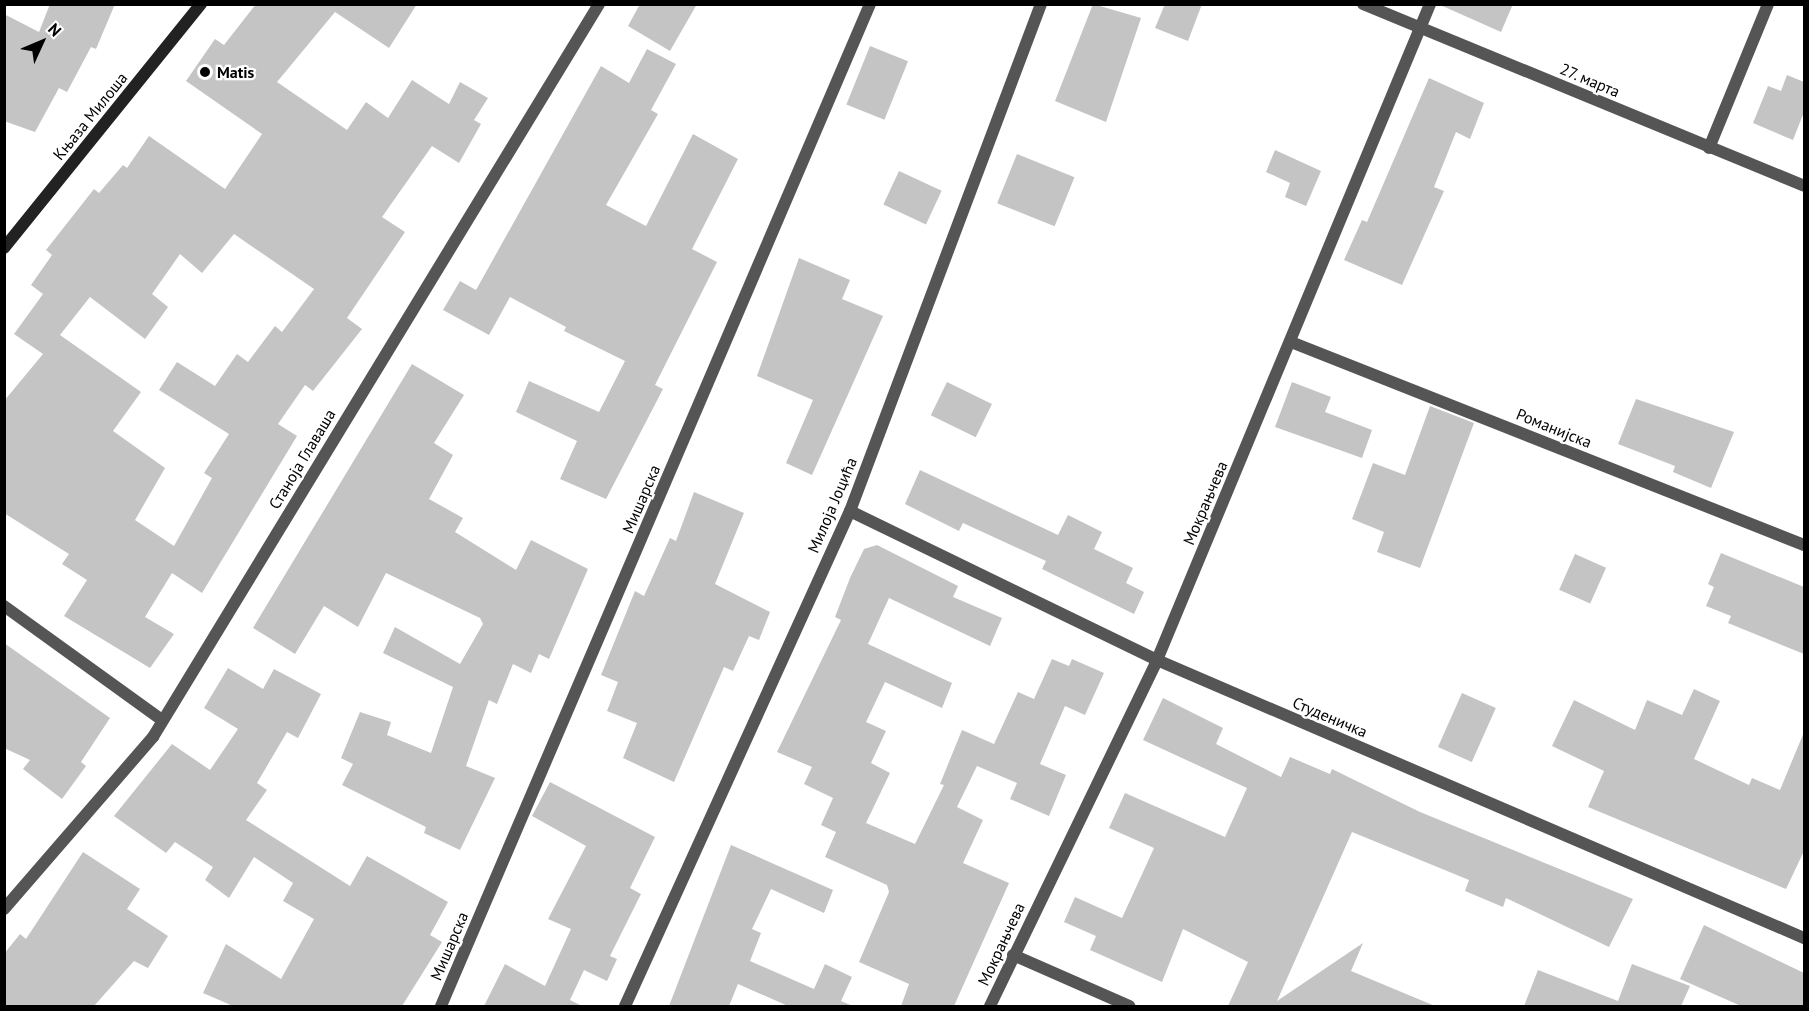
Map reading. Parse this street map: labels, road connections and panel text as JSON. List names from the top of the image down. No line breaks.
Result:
{"streets":{"main road":["Књаза Милоша"],"street":["27. марта","Романијска","Станоја Главаша","Мишарска","Мокрањчева","Милоја Јоцића","Студеничка"]},"crossings":[["27. марта","Мокрањчева"],["Романијска","Мокрањчева"],["Мокрањчева","Студеничка"],["Милоја Јоцића","Студеничка"]],"places":["Matis"],"north":"top right"}
